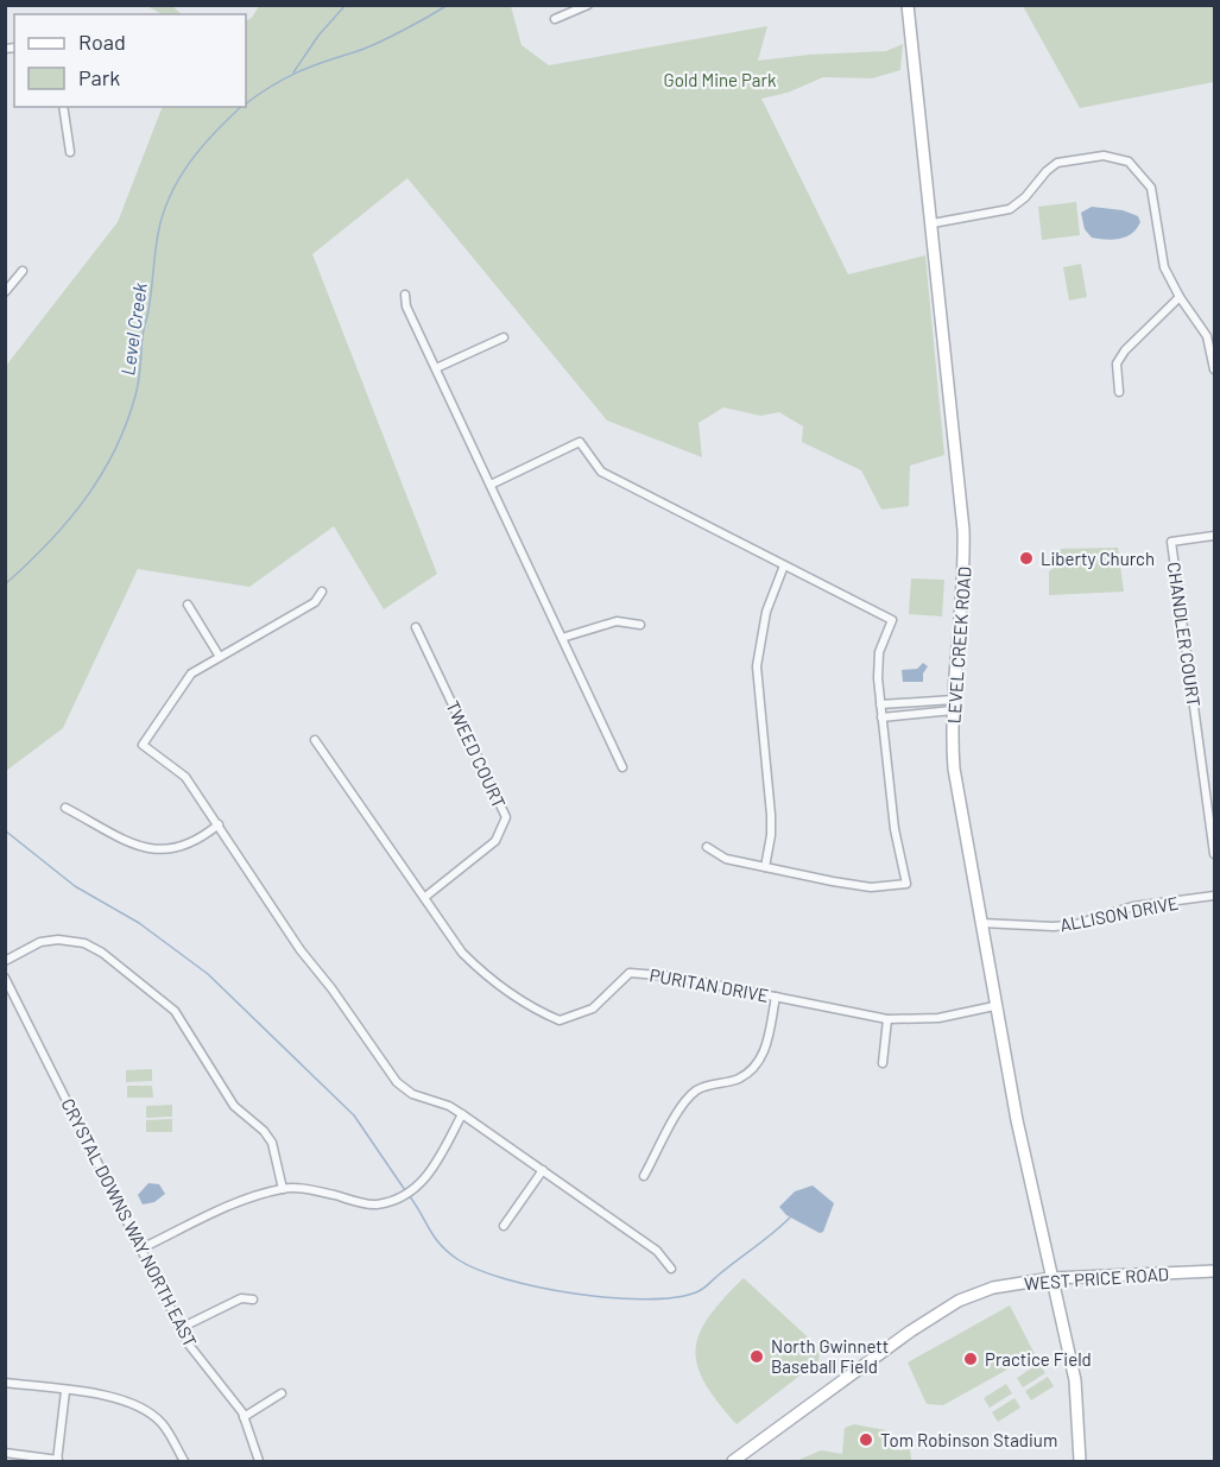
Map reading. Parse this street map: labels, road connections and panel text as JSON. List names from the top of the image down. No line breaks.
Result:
{"streets":{"street":["CHANDLER COURT","LEVEL CREEK ROAD","TWEED COURT","ALLISON DRIVE","PURITAN DRIVE","CRYSTAL DOWNS WAY NORTH EAST","WEST PRICE ROAD"]},"crossings":[["LEVEL CREEK ROAD","ALLISON DRIVE"],["LEVEL CREEK ROAD","PURITAN DRIVE"],["LEVEL CREEK ROAD","WEST PRICE ROAD"],["TWEED COURT","PURITAN DRIVE"]],"water":["Level Creek"],"parks":["Gold Mine Park"],"places":["Liberty Church","North Gwinnett Baseball Field","Practice Field","Tom Robinson Stadium"],"legend":["Road","Park"]}
